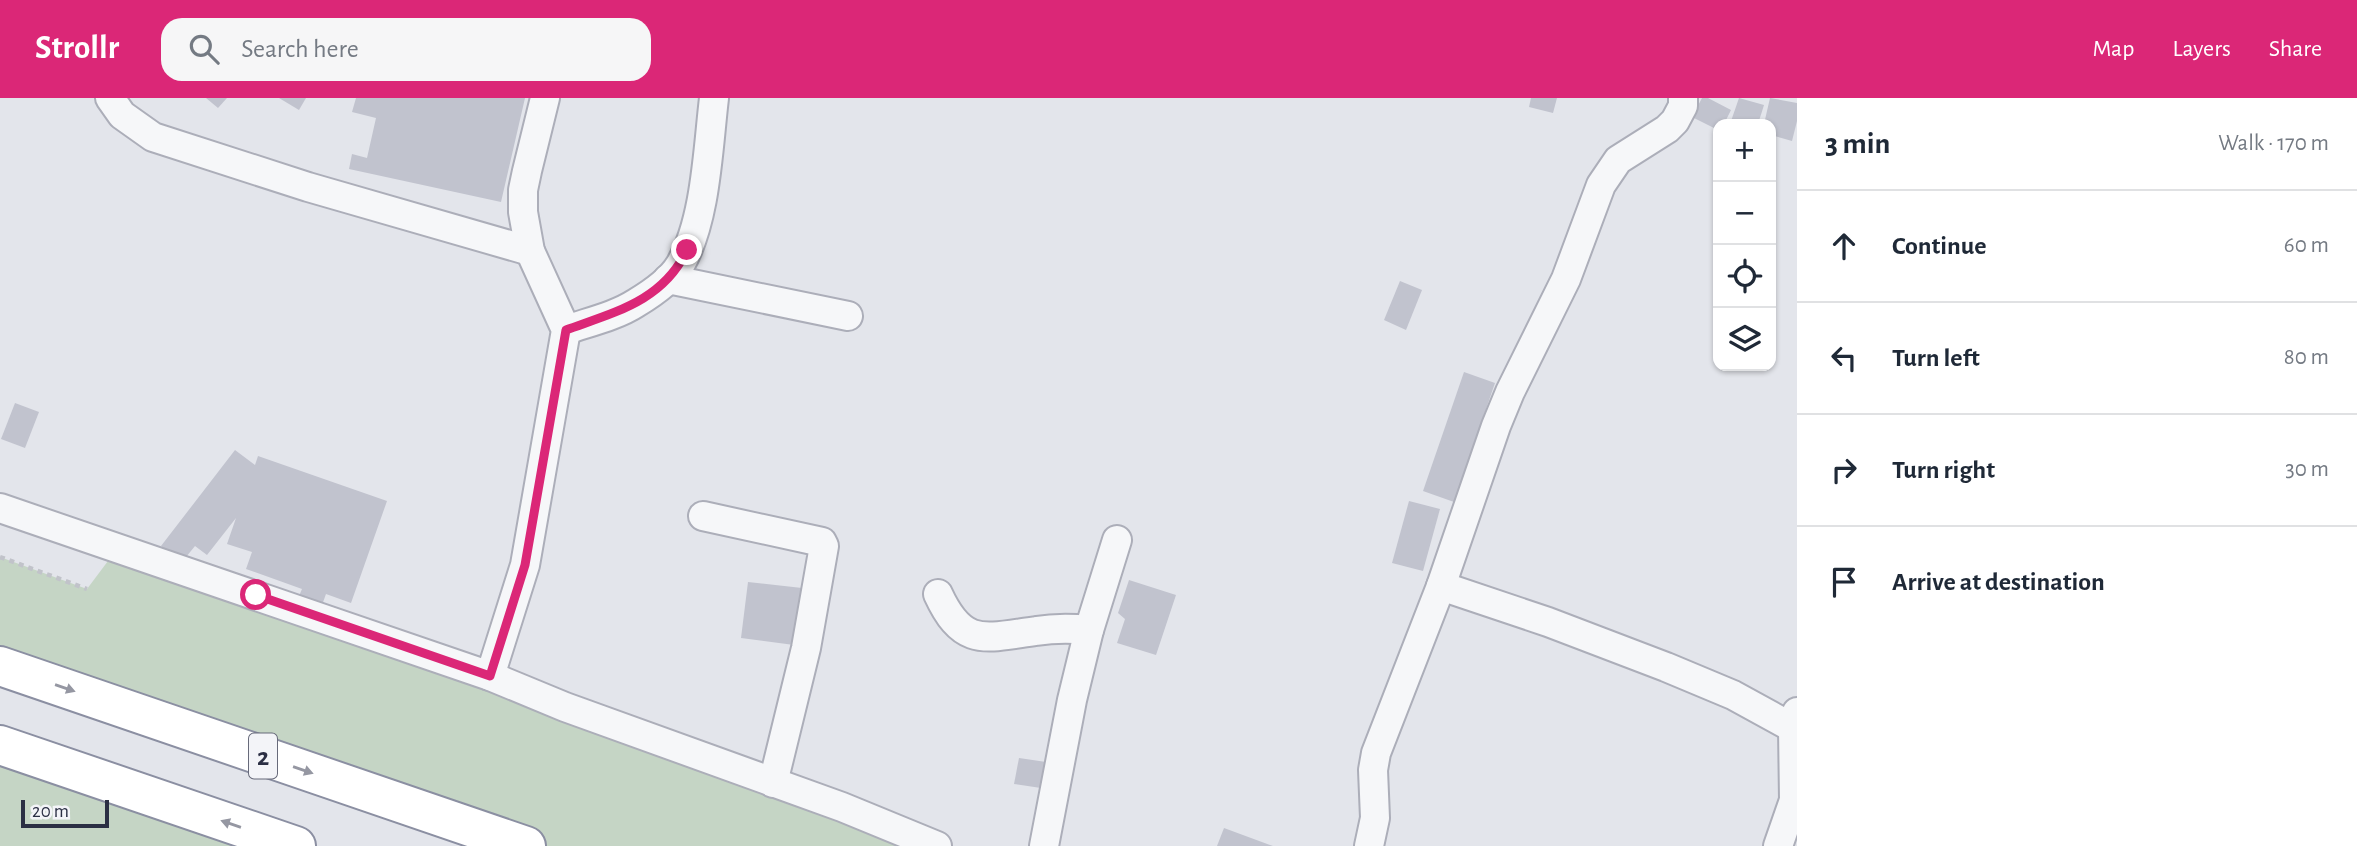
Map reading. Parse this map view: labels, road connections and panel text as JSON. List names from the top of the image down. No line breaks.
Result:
{"streets":{"highway":["2"]},"scale_bar":"20 m","page":{"header":"Strollr","search":"Search here","nav":["Map","Layers","Share"],"heading":["3 min","Walk · 170 m"],"map_buttons":["+","−"],"list":[["Continue","60 m"],["Turn left","80 m"],["Turn right","30 m"],"Arrive at destination"],"scale":"20 m"}}
